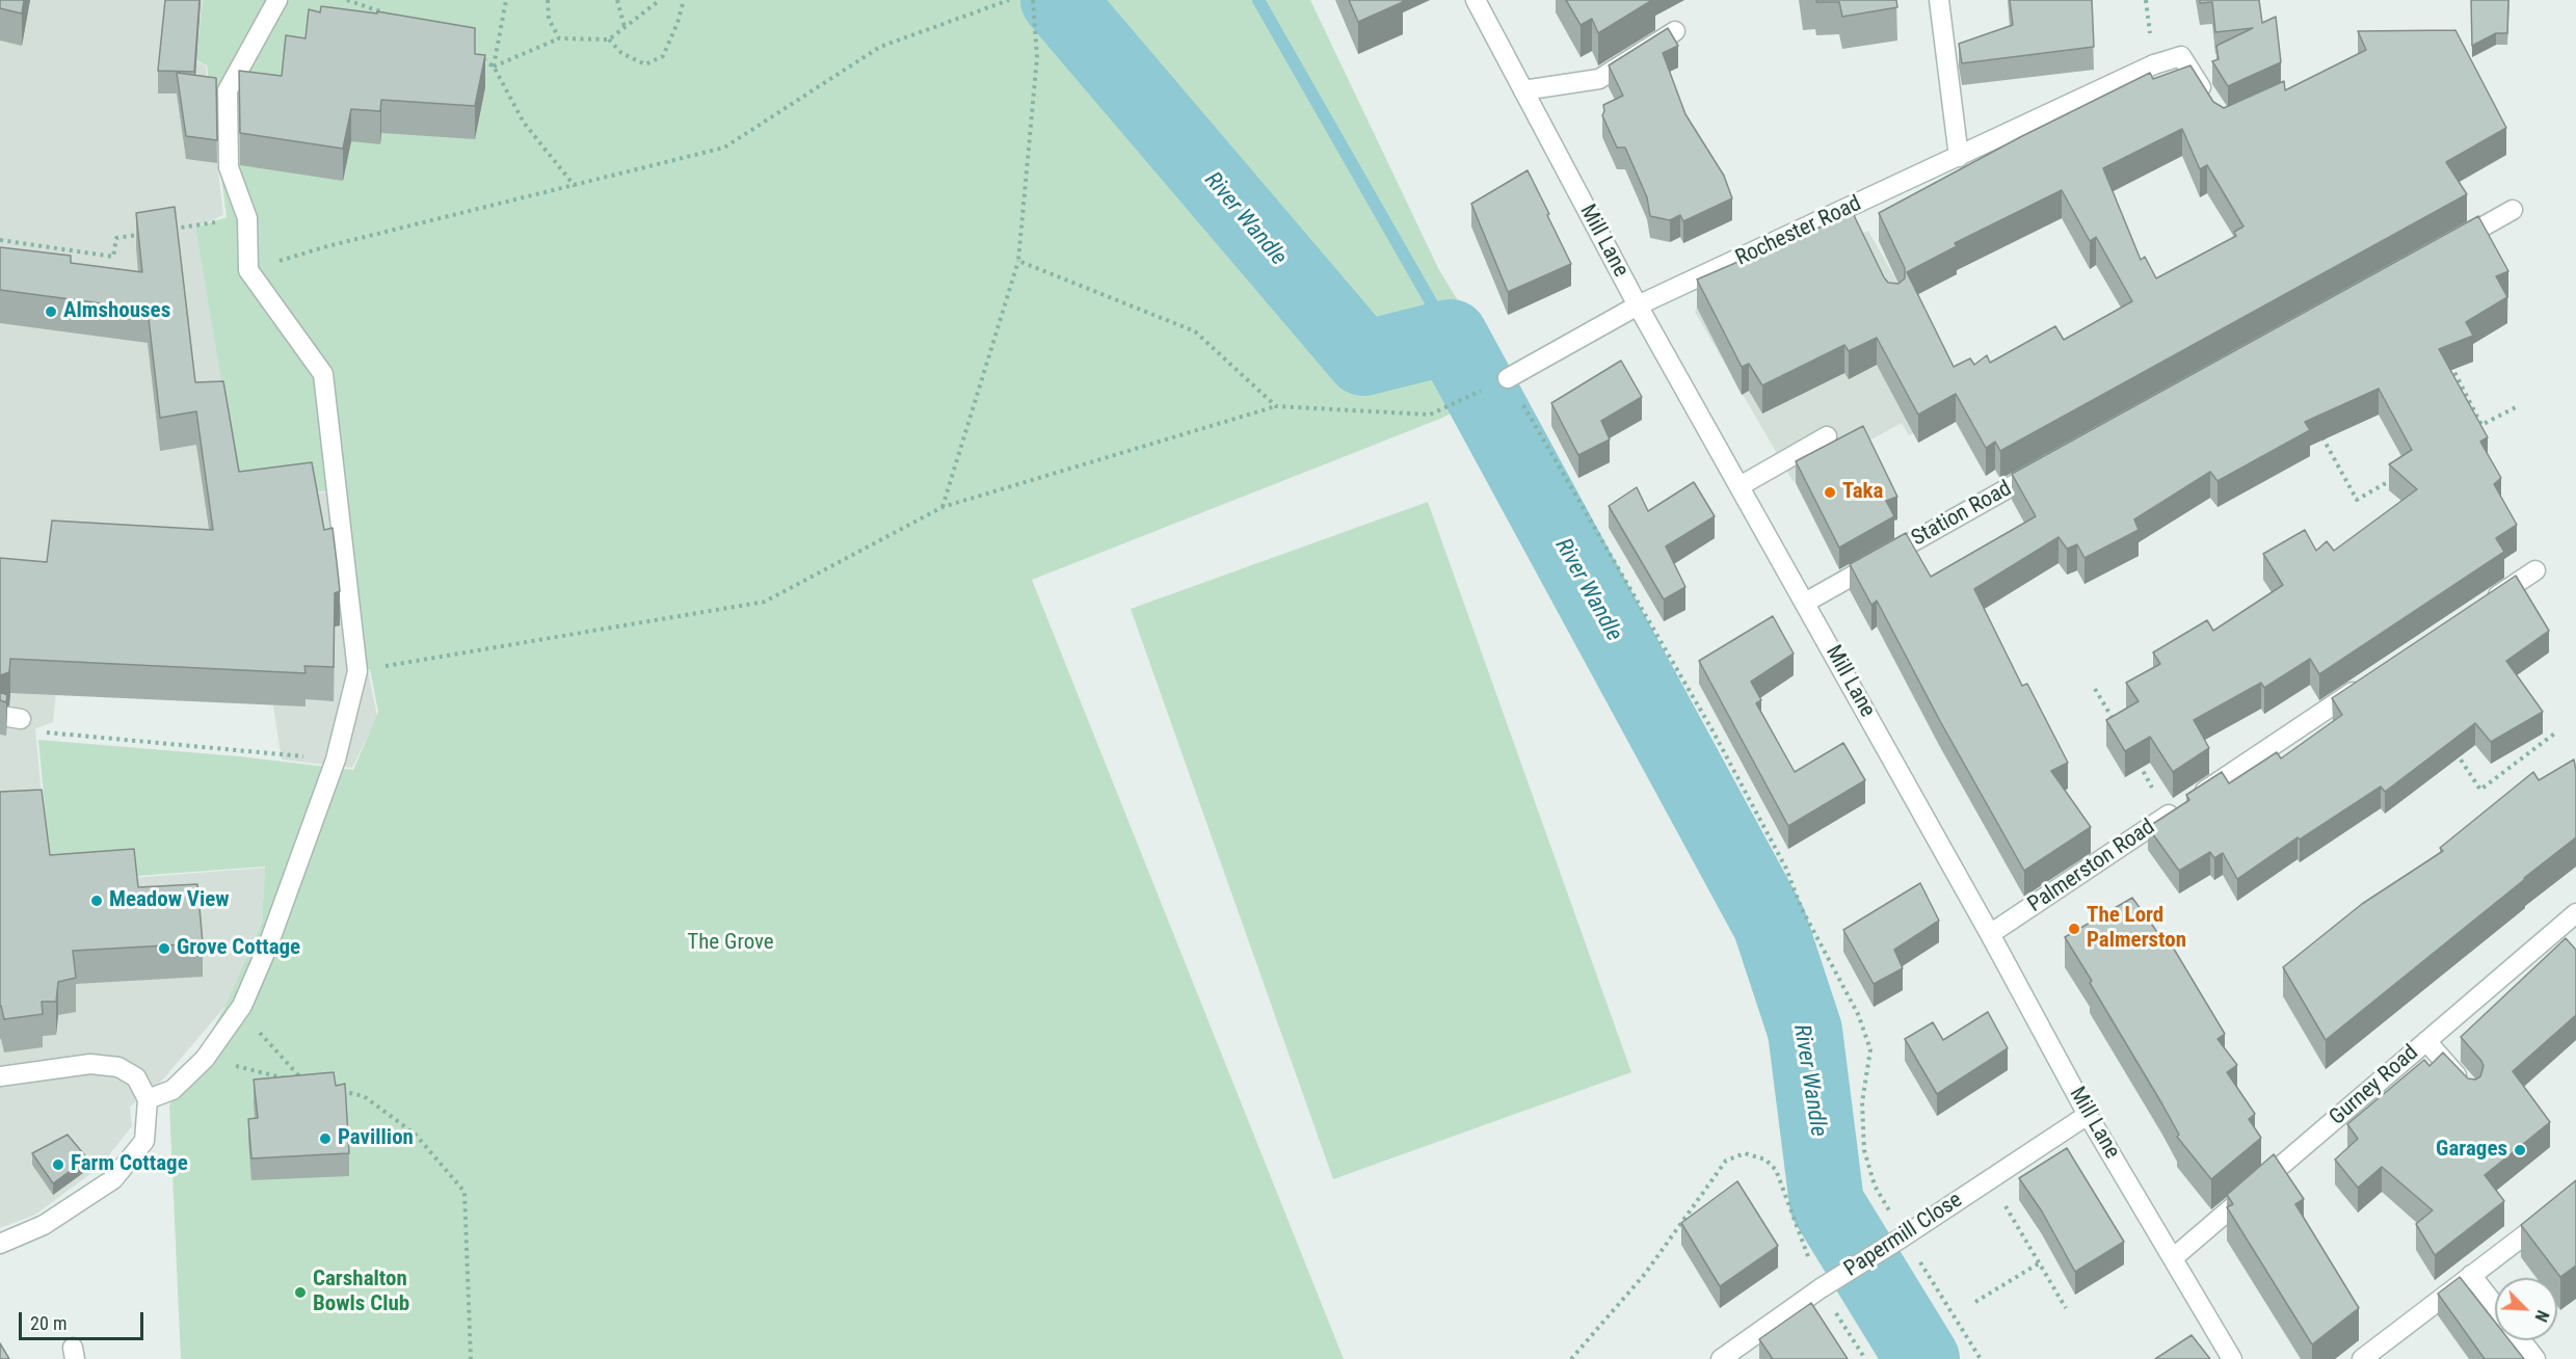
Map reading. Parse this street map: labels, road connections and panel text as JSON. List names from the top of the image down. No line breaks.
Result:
{"streets":{"street":["Rochester Road","Mill Lane","Station Road","Palmerston Road","Gurney Road","Papermill Close"]},"crossings":[["Rochester Road","Mill Lane"],["Mill Lane","Station Road"],["Mill Lane","Palmerston Road"],["Mill Lane","Gurney Road"],["Mill Lane","Papermill Close"]],"water":["River Wandle"],"parks":["The Grove"],"places":["Almshouses","Taka","Meadow View","The Lord Palmerston","Grove Cottage","Pavillion","Garages","Farm Cottage","Carshalton Bowls Club"],"scale_bar":"20 m","north":"bottom right"}
